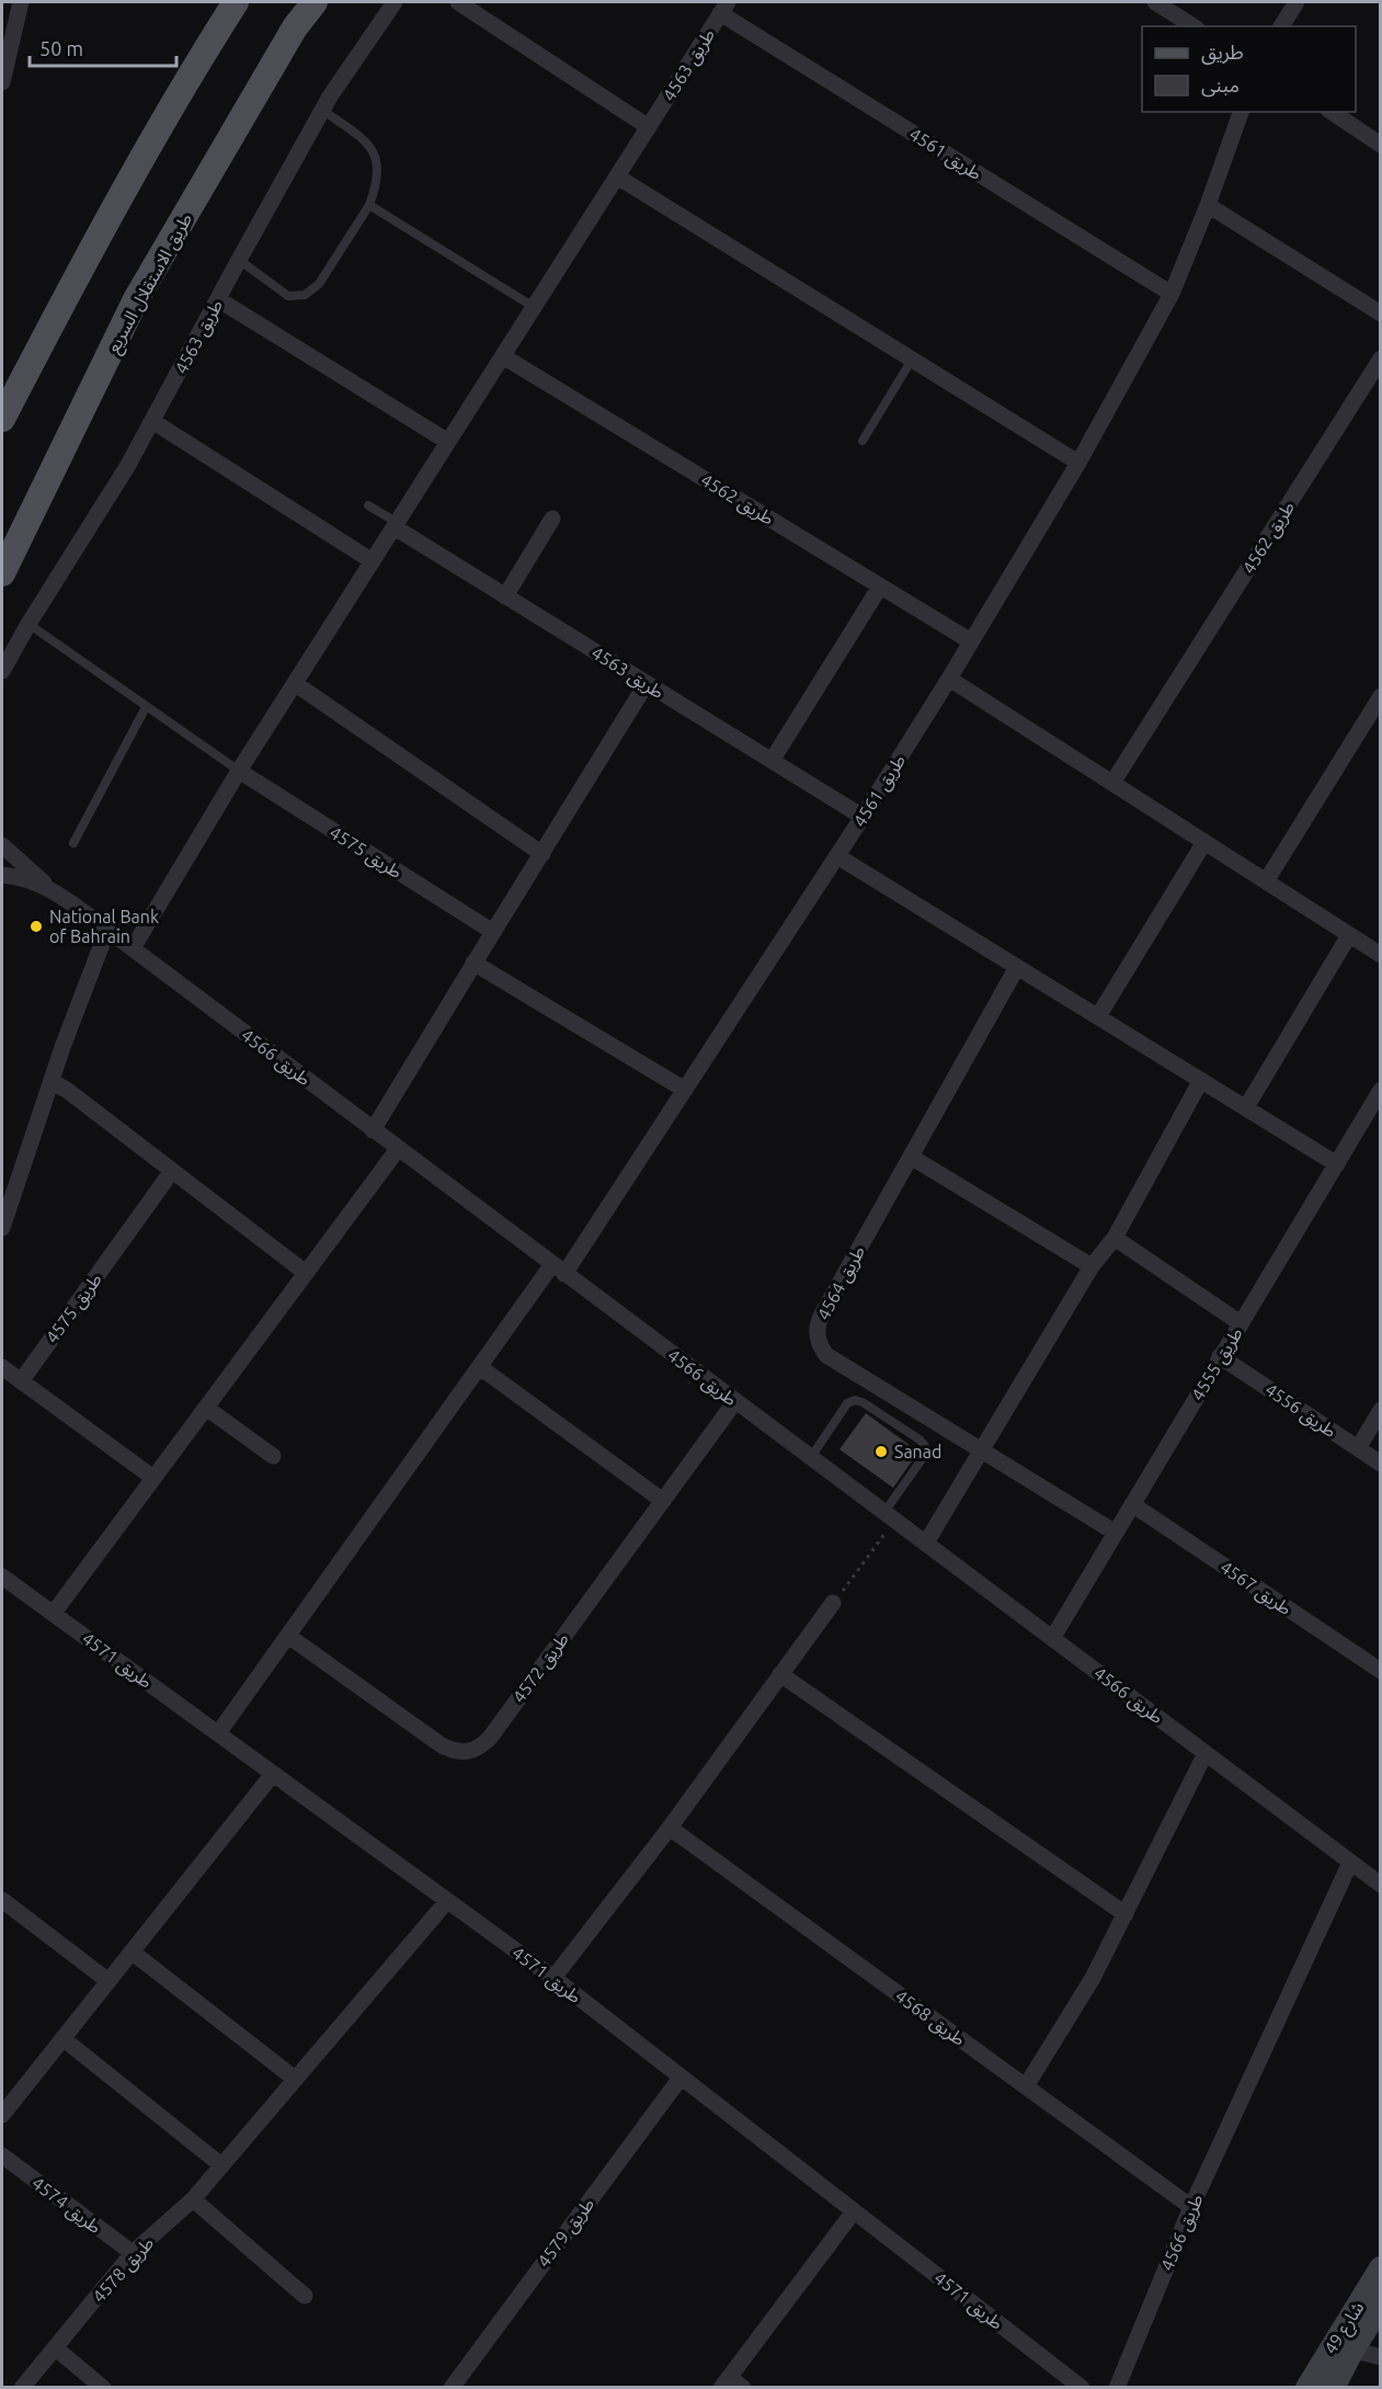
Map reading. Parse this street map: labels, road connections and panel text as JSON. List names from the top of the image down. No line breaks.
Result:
{"streets":{"main road":["طريق الاستقلال السريع"],"street":["طريق 4563","طريق 4561","طريق 4562","طريق 4575","طريق 4566","طريق 4564","طريق 4555","طريق 4556","طريق 4567","طريق 4571","طريق 4572","طريق 4568","طريق 4574","طريق 4579","طريق 4578","شارع 49"]},"crossings":[["طريق 4563","طريق 4561"],["طريق 4563","طريق 4562"],["طريق 4563","طريق 4575"],["طريق 4563","طريق 4566"],["طريق 4561","طريق 4562"],["طريق 4561","طريق 4566"],["طريق 4566","طريق 4555"],["طريق 4566","طريق 4572"],["طريق 4566","طريق 4568"],["طريق 4564","طريق 4555"],["طريق 4555","طريق 4556"],["طريق 4555","طريق 4567"],["طريق 4571","طريق 4579"],["طريق 4571","طريق 4578"],["طريق 4574","طريق 4578"]],"places":["National Bank of Bahrain","Sanad"],"legend":["طريق","مبنى"],"scale_bar":"50 m"}
